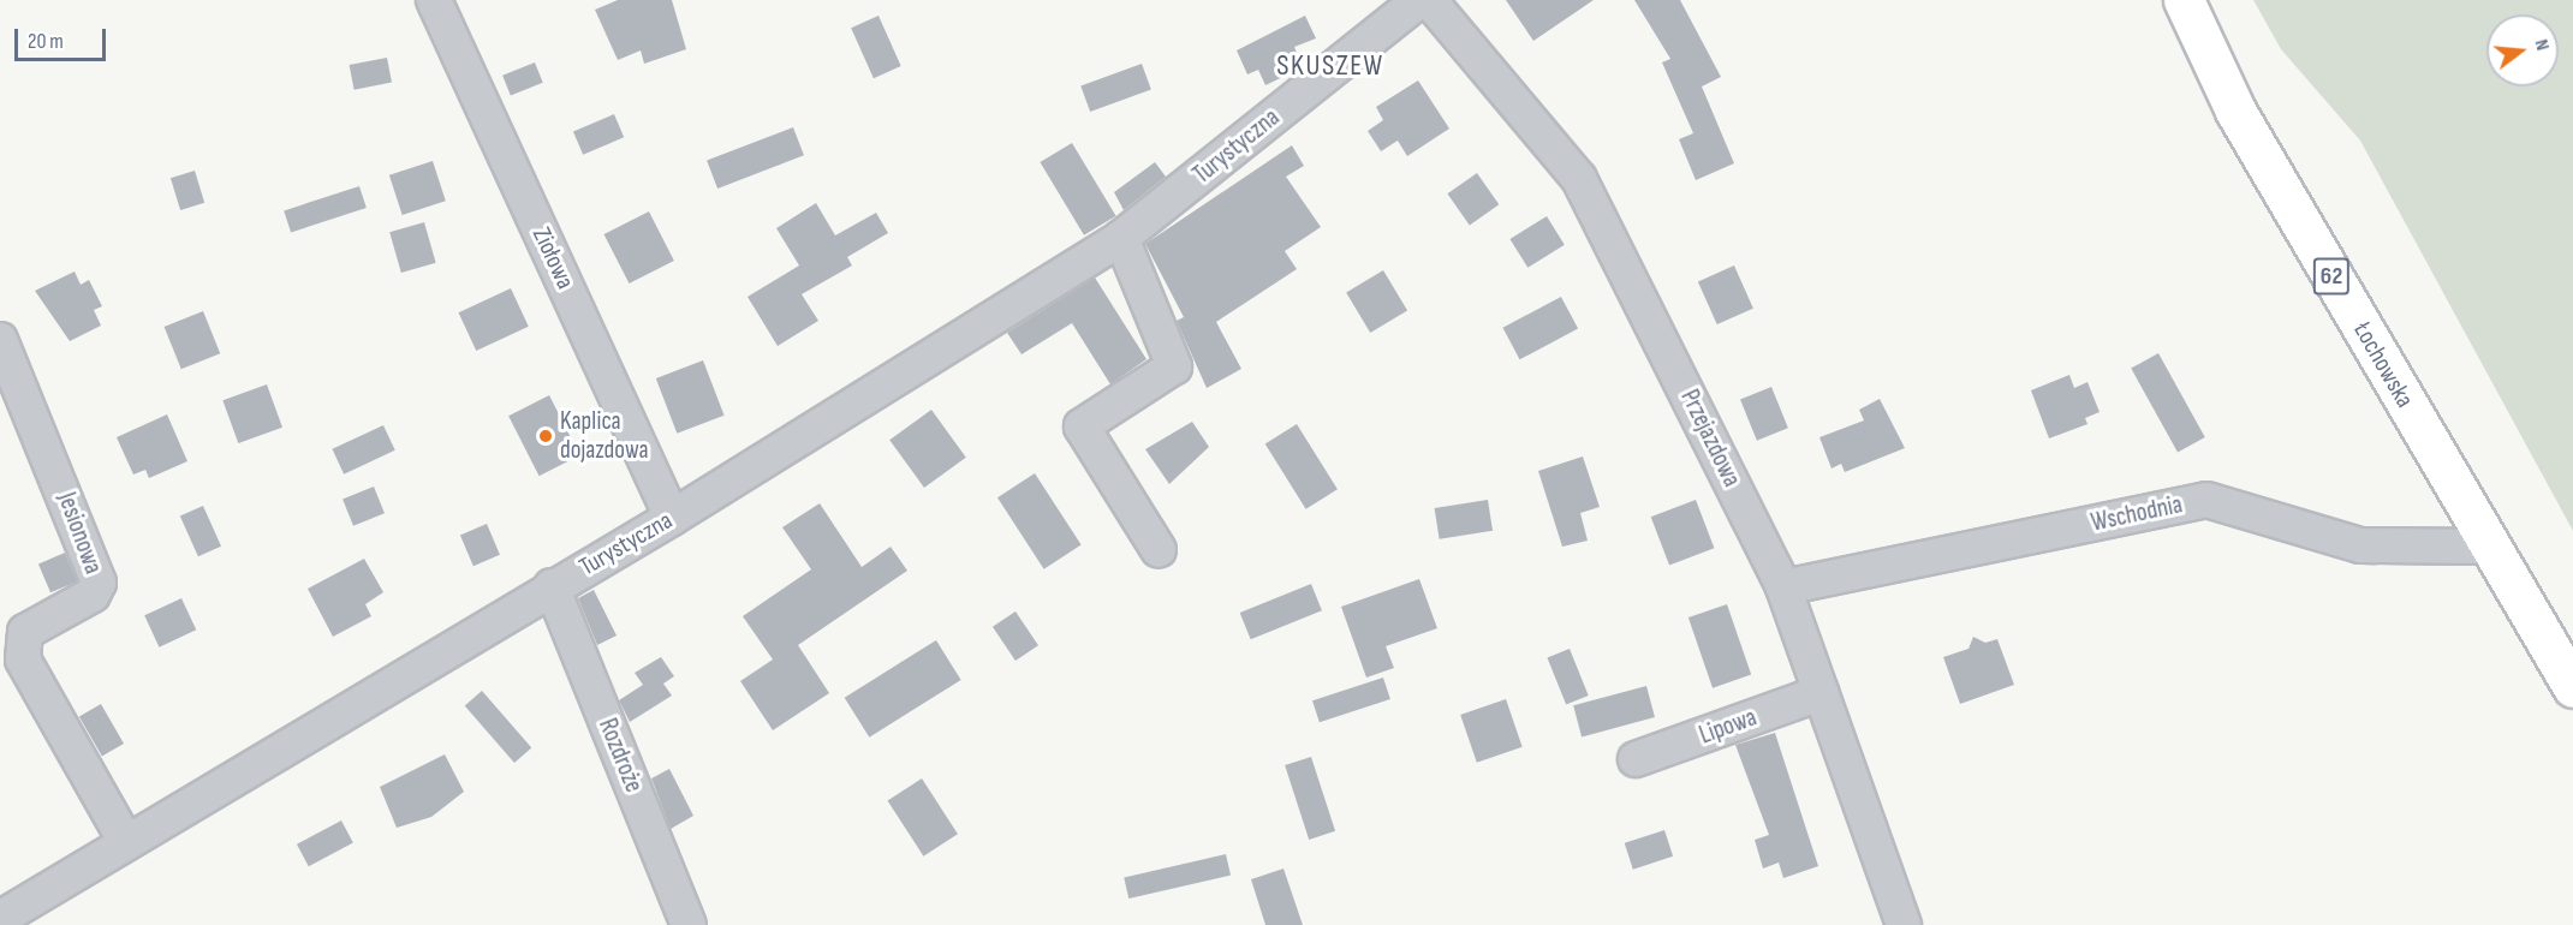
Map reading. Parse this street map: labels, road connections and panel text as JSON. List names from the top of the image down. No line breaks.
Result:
{"streets":{"main road":["62","Łochowska"],"street":["Turystyczna","Ziołowa","Przejazdowa","Wschodnia","Jesionowa","Lipowa","Rozdroże"]},"crossings":[["Turystyczna","Ziołowa"],["Turystyczna","Jesionowa"],["Turystyczna","Rozdroże"],["Łochowska","Wschodnia"],["Przejazdowa","Wschodnia"],["Przejazdowa","Lipowa"]],"districts":["SKUSZEW"],"places":["Kaplica dojazdowa"],"scale_bar":"20 m","north":"right"}
